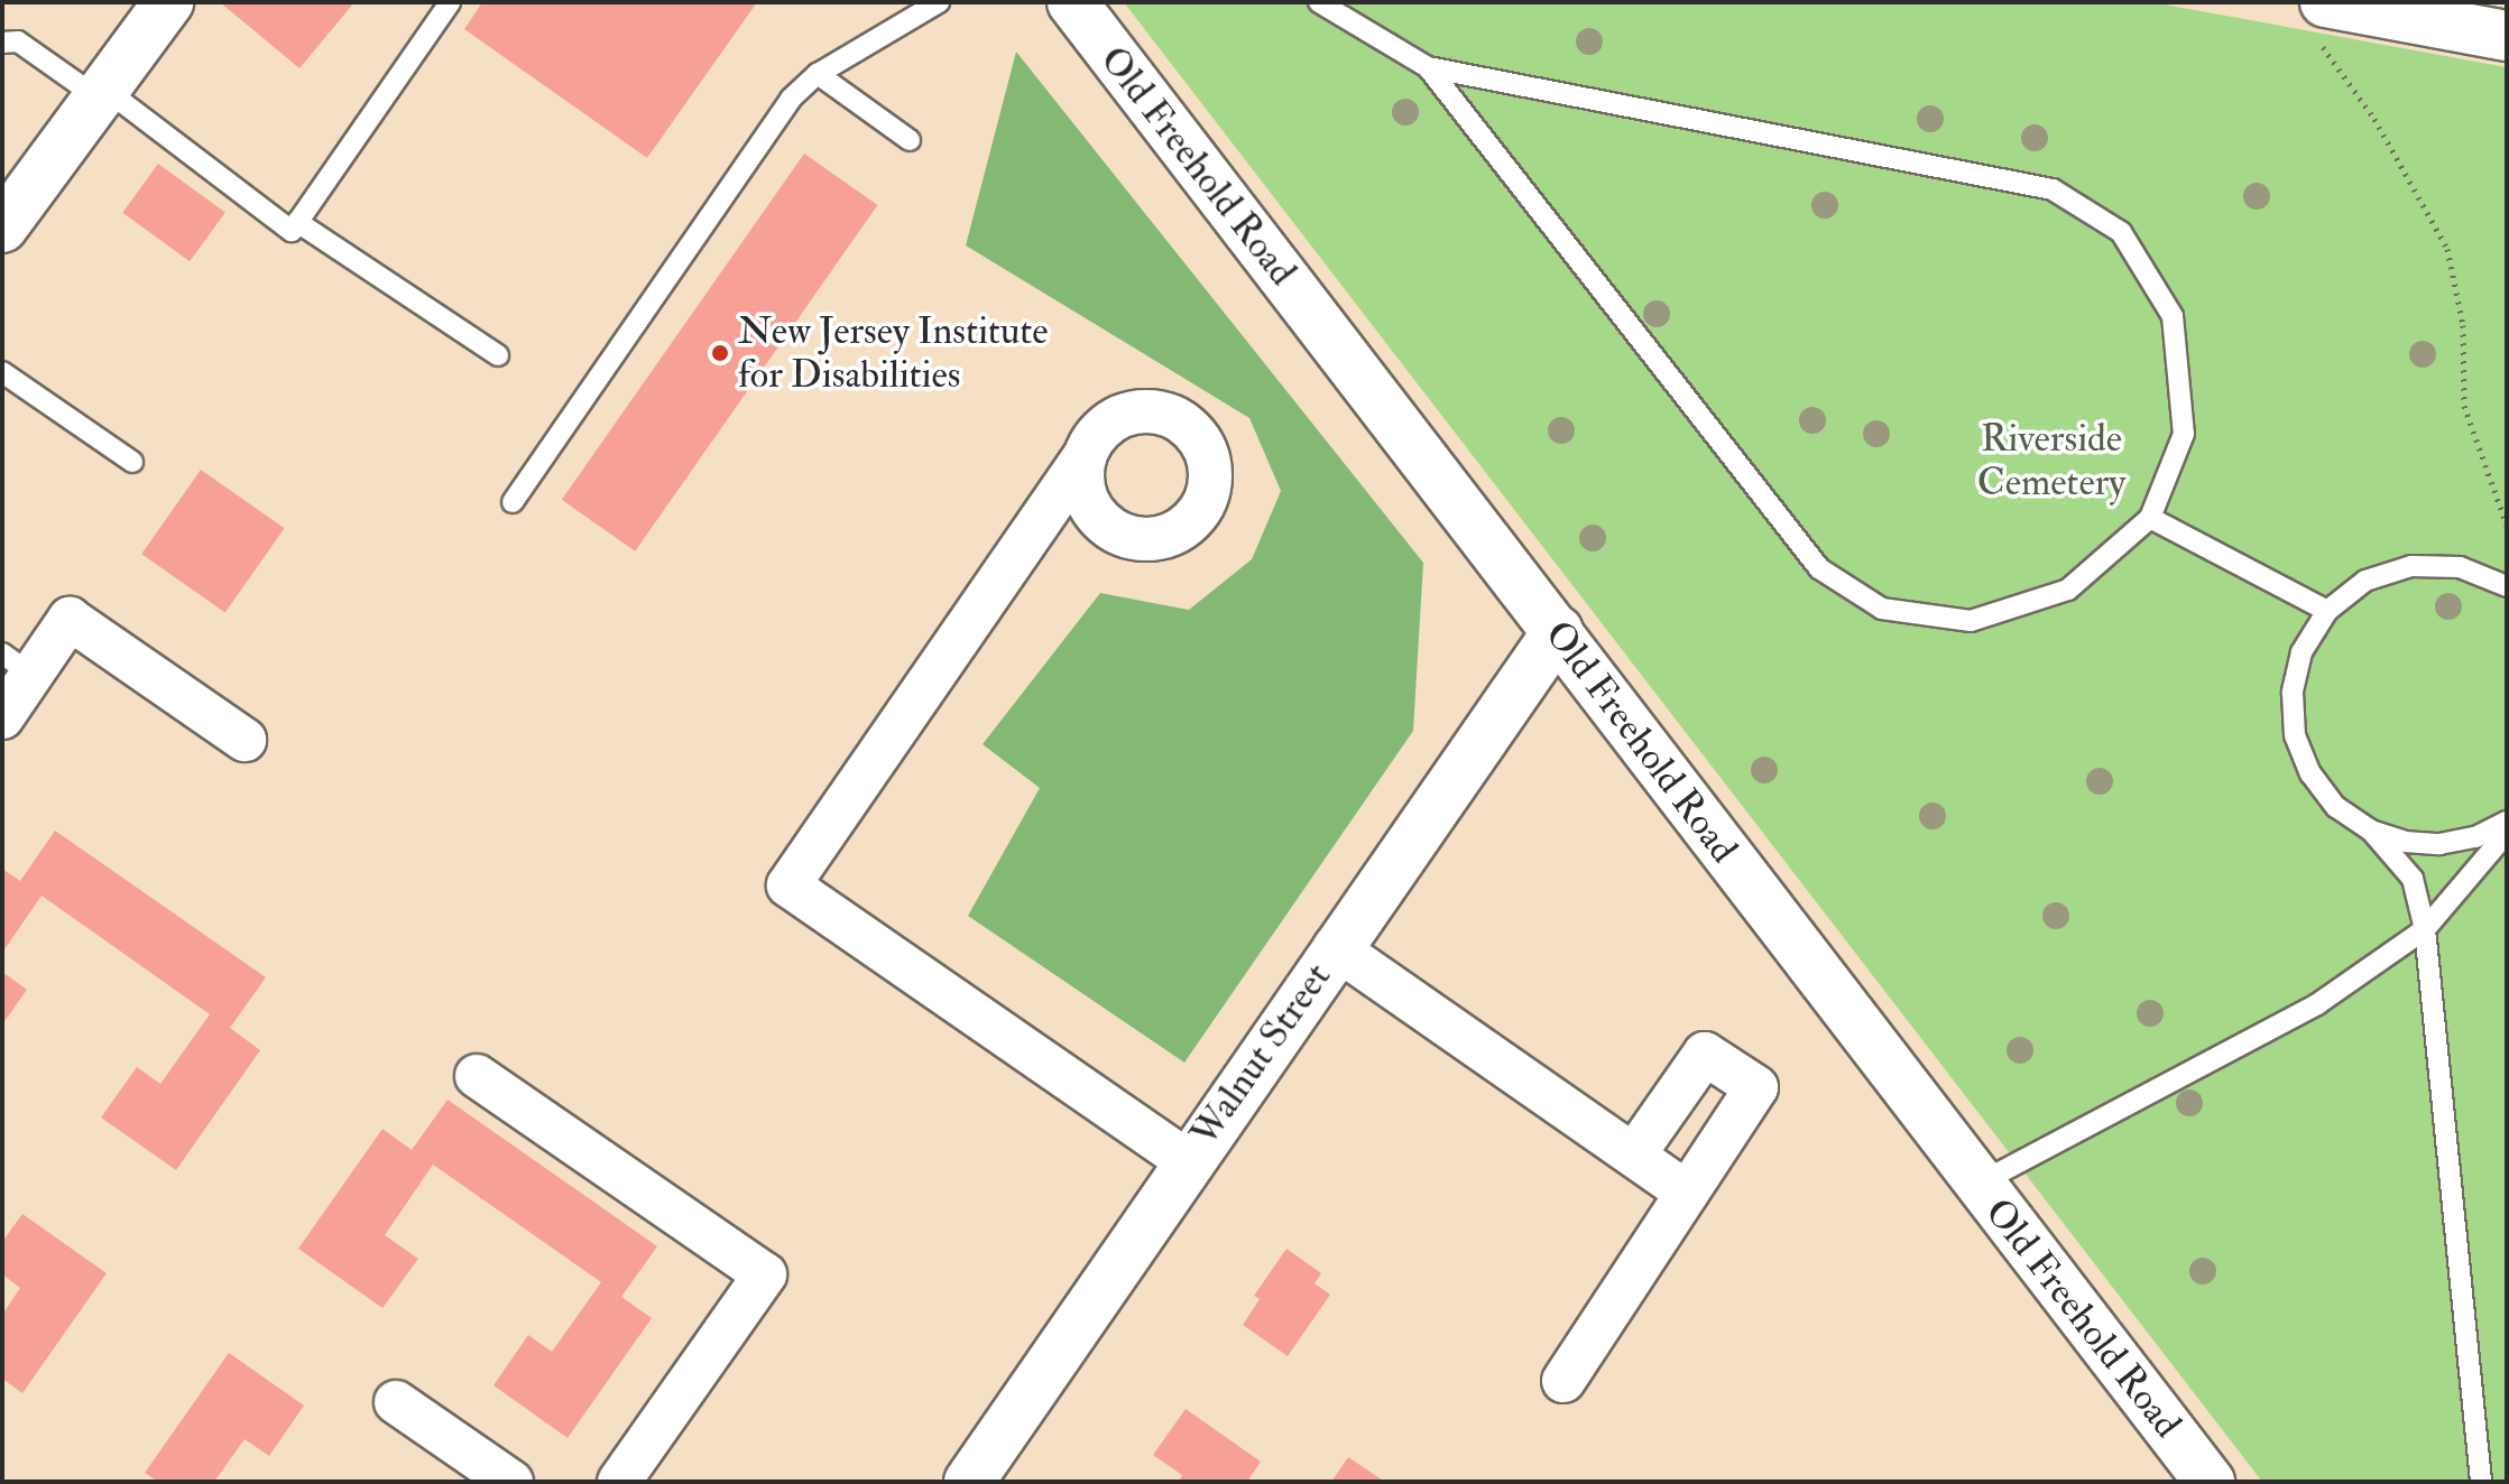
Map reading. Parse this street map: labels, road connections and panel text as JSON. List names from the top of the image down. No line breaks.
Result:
{"streets":{"main road":["Old Freehold Road","Walnut Street"]},"crossings":[["Old Freehold Road","Walnut Street"]],"parks":["Riverside Cemetery"],"places":["New Jersey Institute for Disabilities"]}
